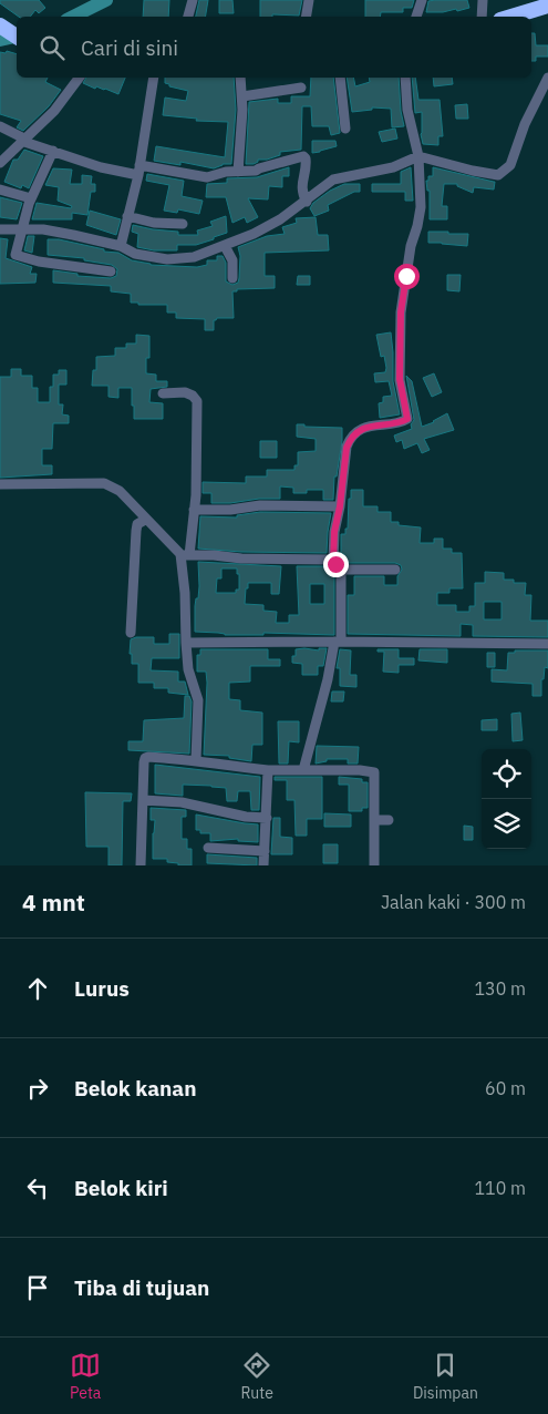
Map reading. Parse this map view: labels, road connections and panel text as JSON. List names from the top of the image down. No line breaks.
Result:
{"page":{"search":"Cari di sini","heading":["4 mnt","Jalan kaki · 300 m"],"list":[["Lurus","130 m"],["Belok kanan","60 m"],["Belok kiri","110 m"],"Tiba di tujuan"],"nav":["Peta","Rute","Disimpan"]}}
